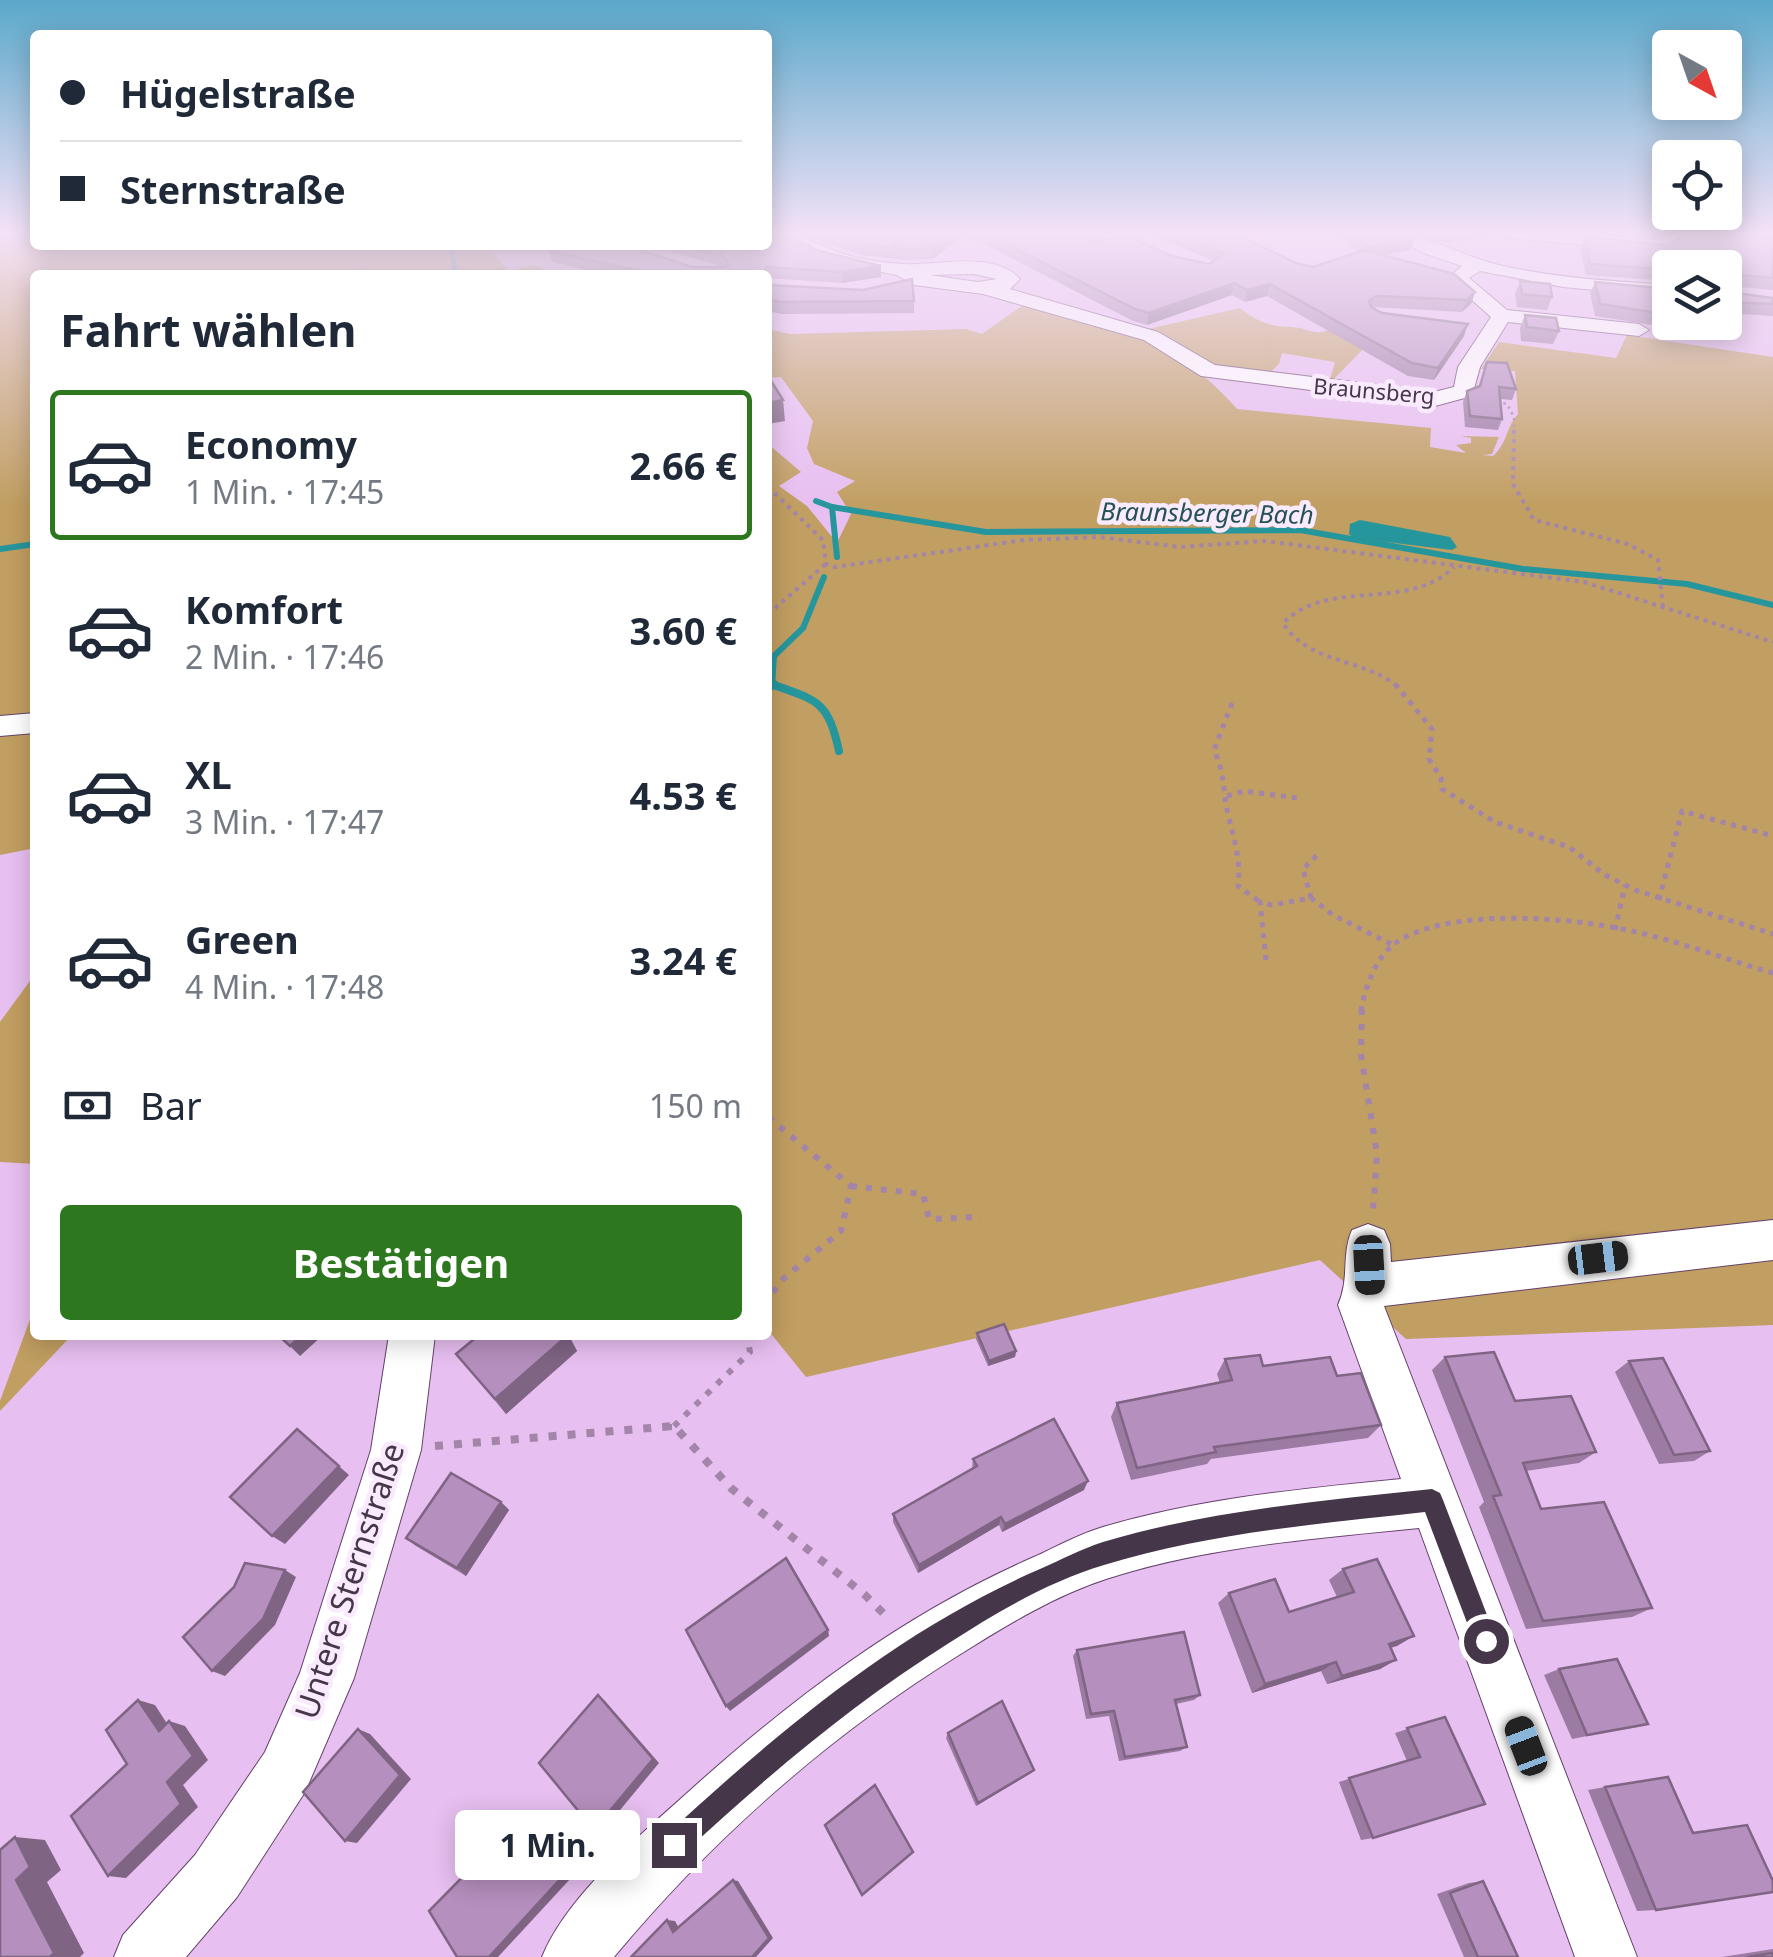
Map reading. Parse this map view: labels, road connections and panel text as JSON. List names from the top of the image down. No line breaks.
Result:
{"streets":{"street":["Braunsberg","Untere Sternstraße"]},"water":["Braunsberger Bach"],"north":"bottom right","page":{"banner":["Hügelstraße","Sternstraße"],"heading":"Fahrt wählen","list":[{"name":"Economy","note":"1 Min. · 17:45","value":"2.66 €"},{"name":"Komfort","note":"2 Min. · 17:46","value":"3.60 €"},{"name":"XL","note":"3 Min. · 17:47","value":"4.53 €"},{"name":"Green","note":"4 Min. · 17:48","value":"3.24 €"}],"pay":["Bar","150 m"],"buttons":"Bestätigen","bubble":"1 Min."}}
